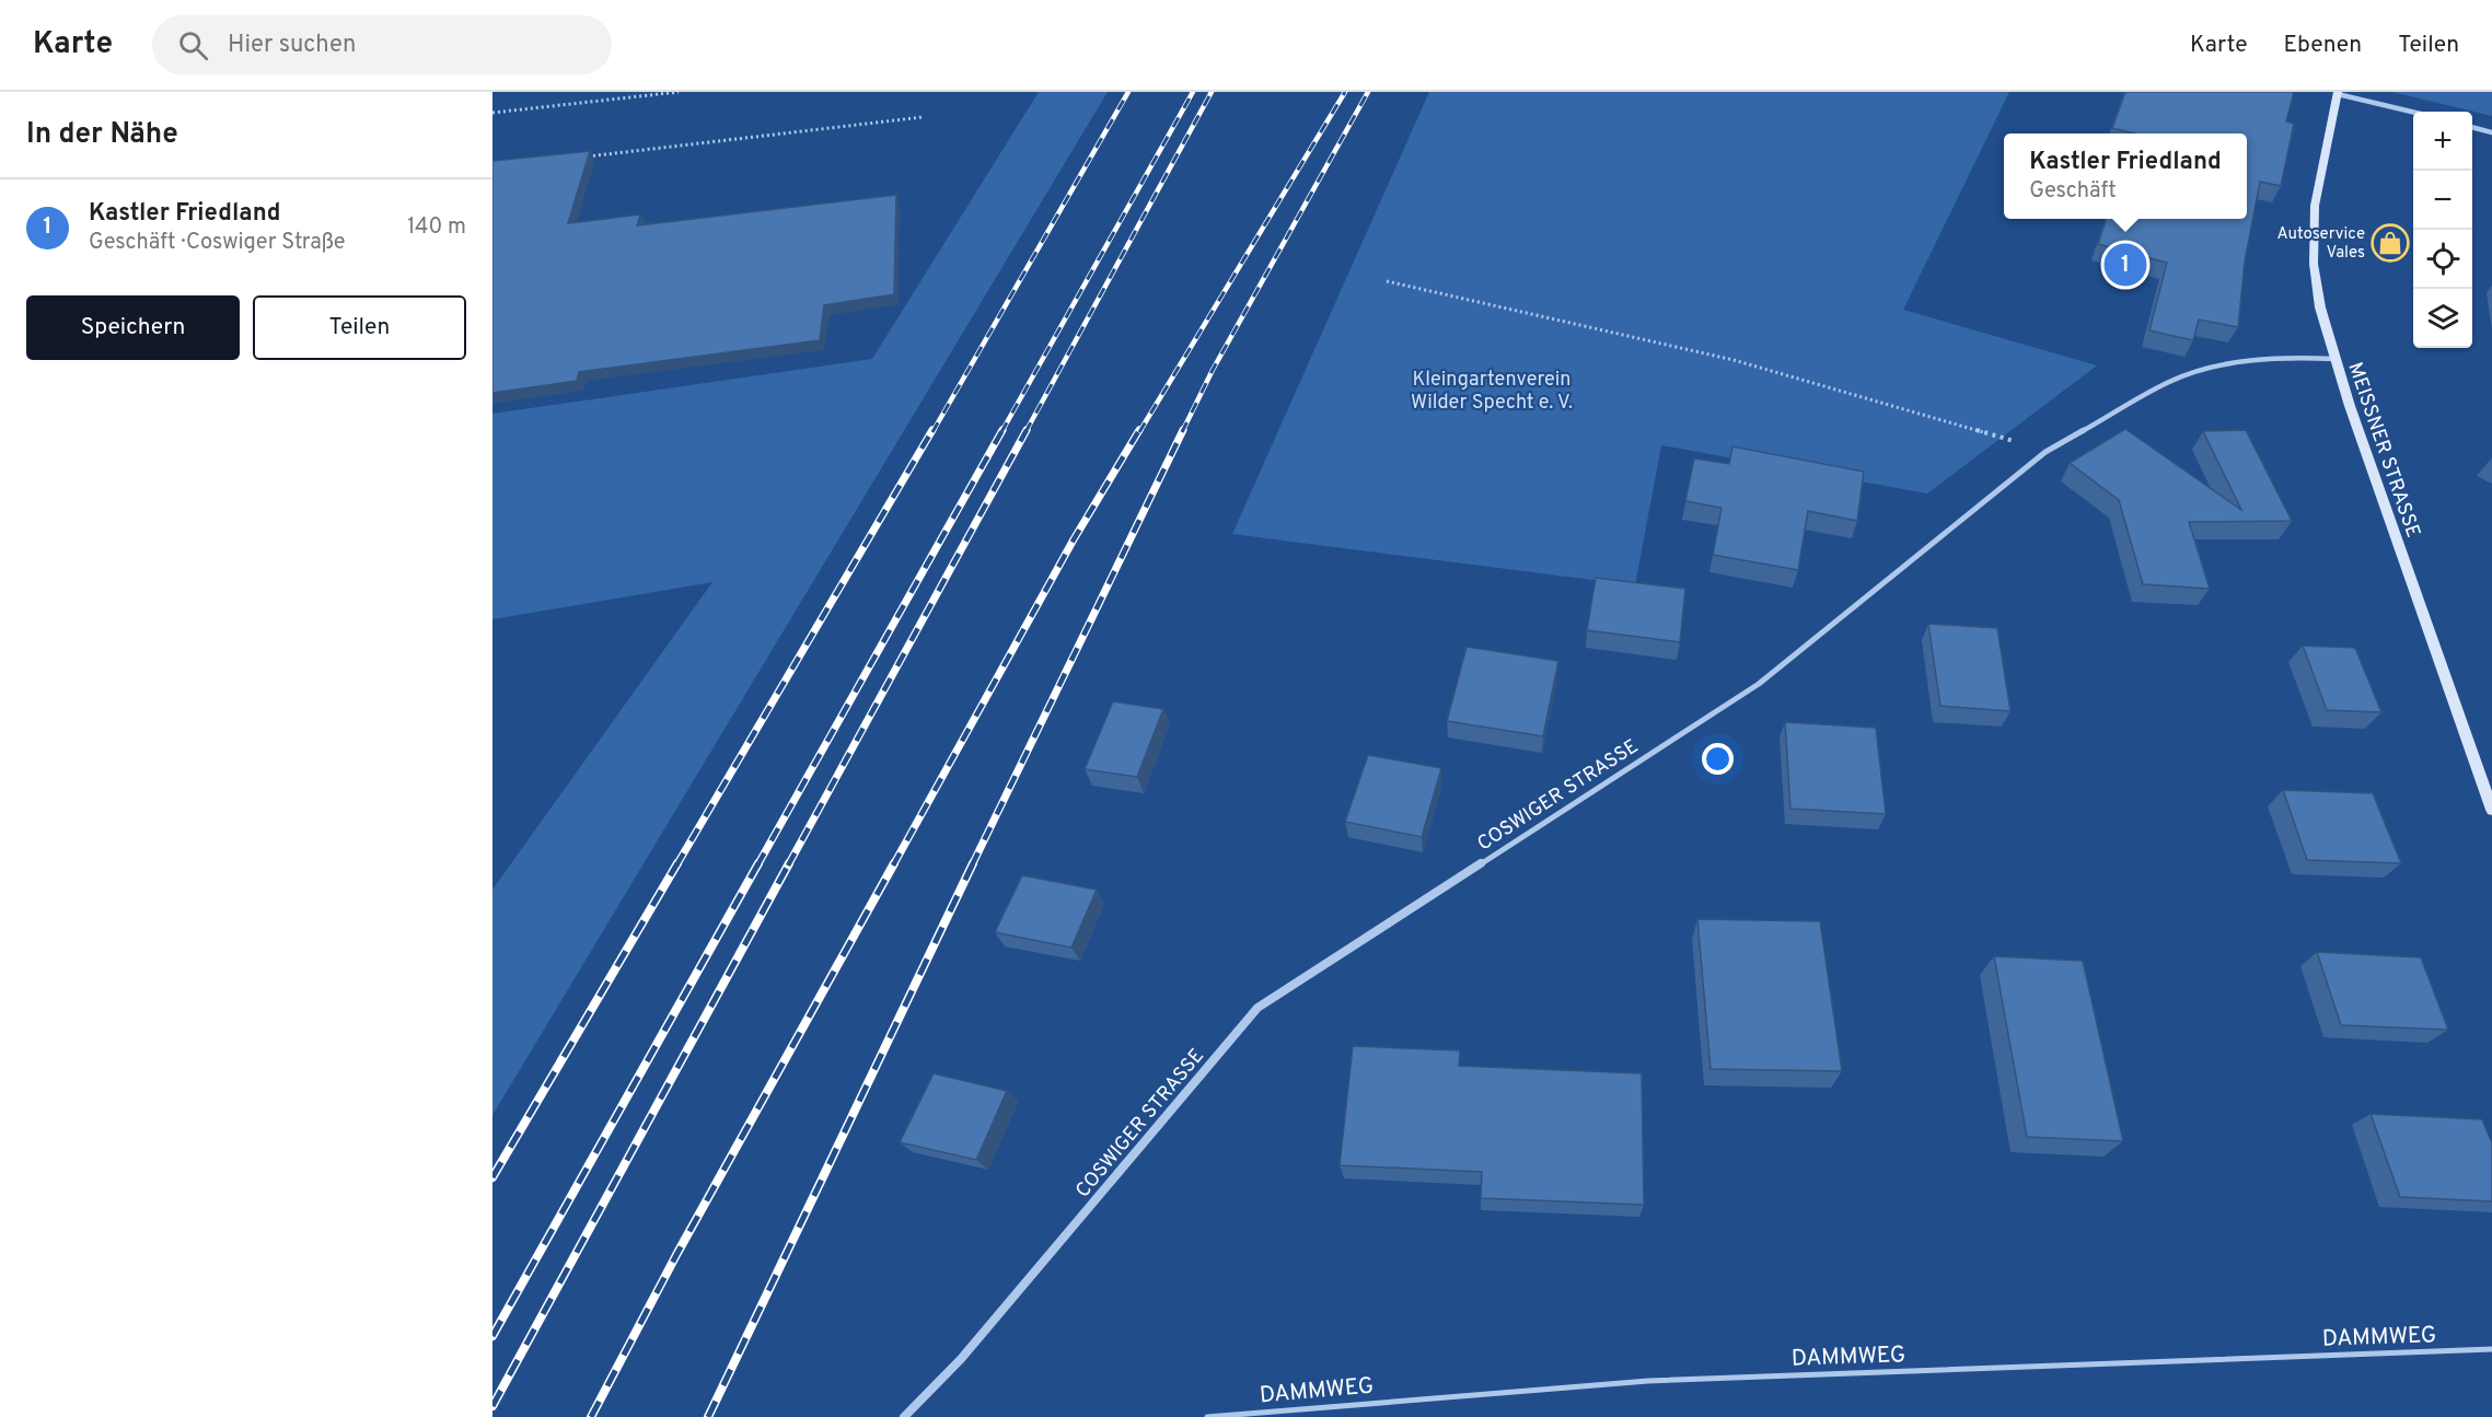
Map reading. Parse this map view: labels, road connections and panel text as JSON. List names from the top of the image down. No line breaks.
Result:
{"streets":{"main road":["MEISSNER STRASSE"],"street":["COSWIGER STRASSE"],"lane":["DAMMWEG"]},"crossings":[["MEISSNER STRASSE","COSWIGER STRASSE"]],"parks":["Kleingartenverein Wilder Specht e. V."],"places":{"shop":["Autoservice Vales"]},"page":{"header":"Karte","search":"Hier suchen","nav":["Karte","Ebenen","Teilen"],"heading":"In der Nähe","map_buttons":["+","−"],"popup":["Kastler Friedland","Geschäft"],"list":[{"mark":"1","name":"Kastler Friedland","note":"Geschäft · Coswiger Straße","value":"140 m"}],"pins":"1","buttons":["Speichern","Teilen"]}}
